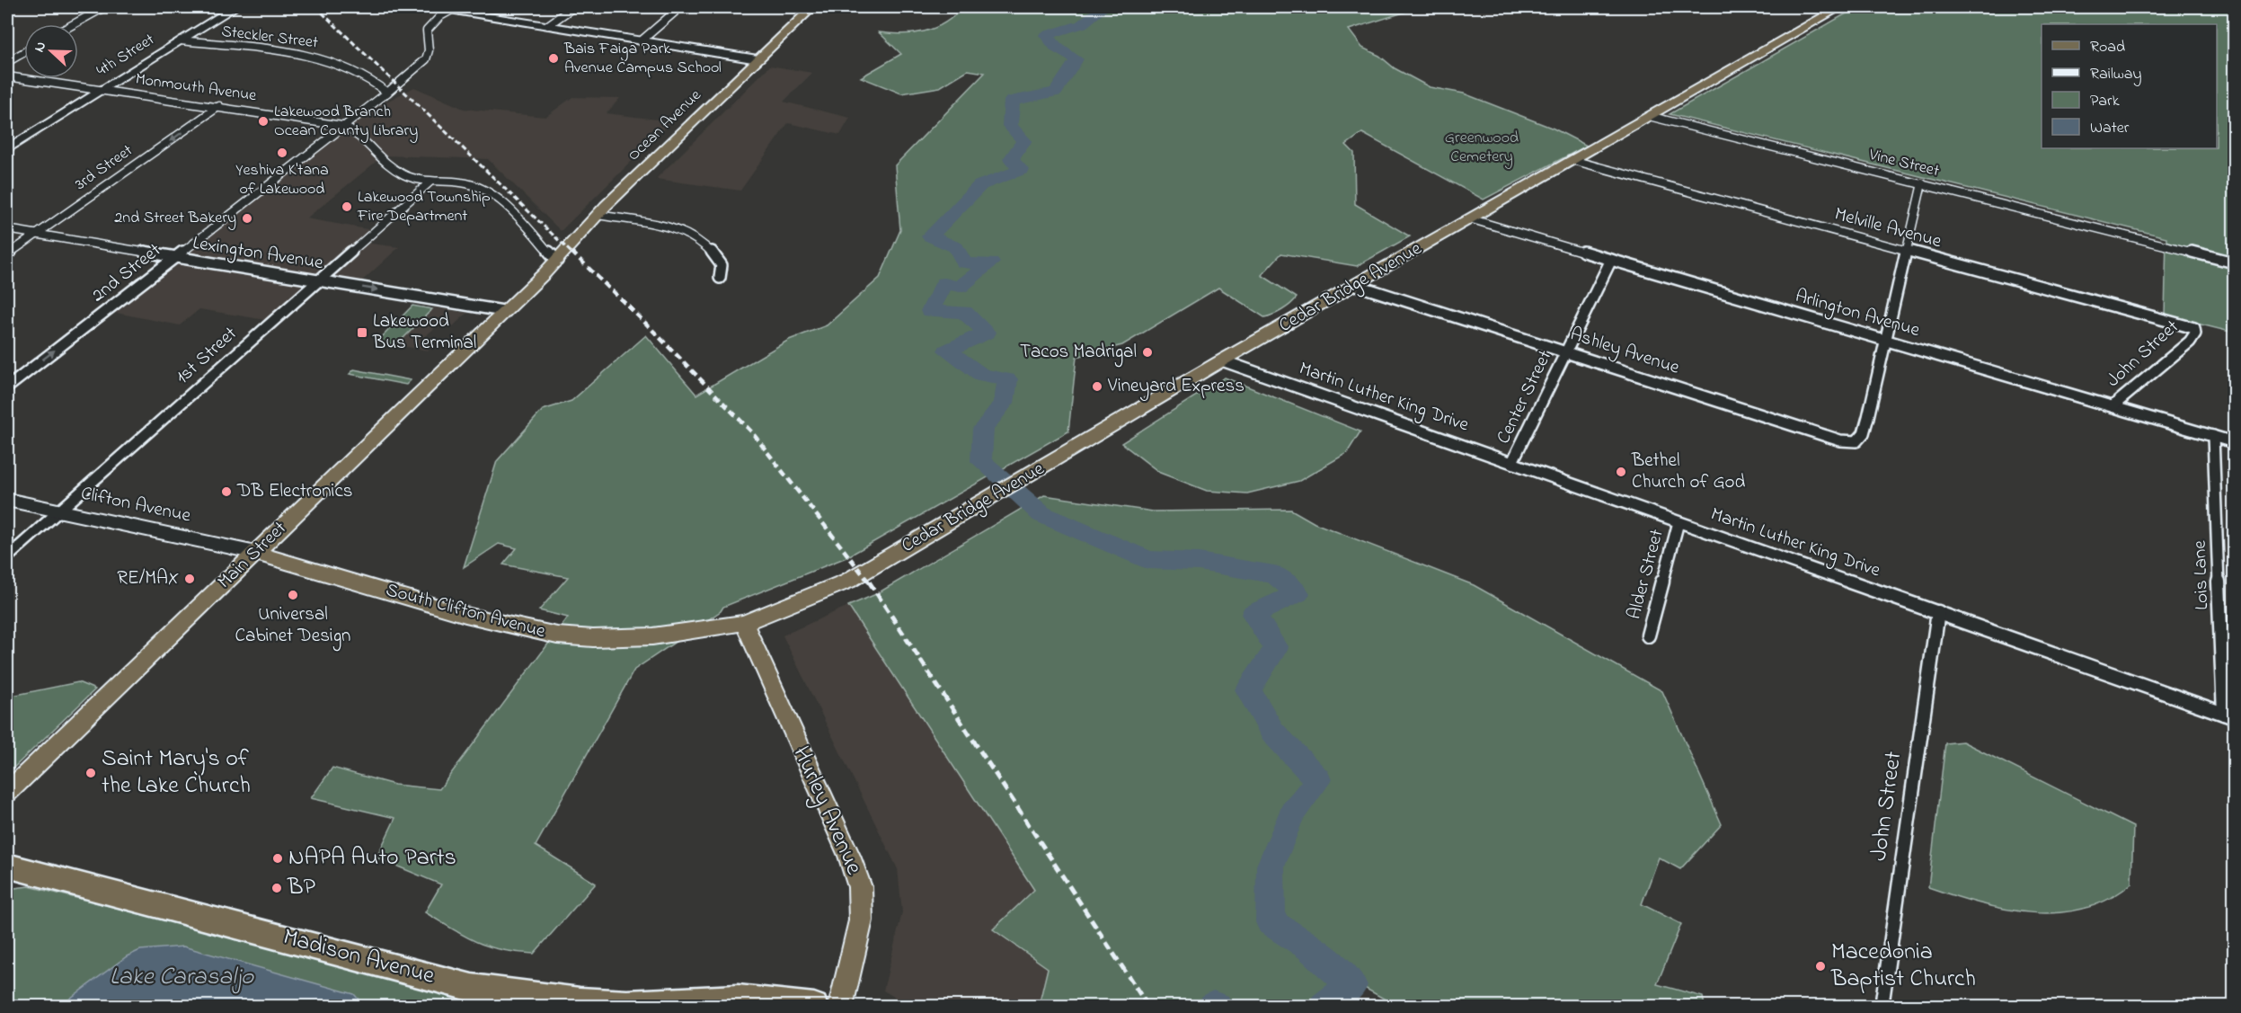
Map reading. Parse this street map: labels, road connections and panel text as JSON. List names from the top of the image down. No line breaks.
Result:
{"streets":{"highway":["Madison Avenue"],"main road":["Ocean Avenue","Cedar Bridge Avenue","Main Street","South Clifton Avenue","Hurley Avenue"],"street":["Steckler Street","4th Street","Monmouth Avenue","Vine Street","3rd Street","Melville Avenue","Lexington Avenue","2nd Street","Arlington Avenue","Ashley Avenue","John Street","1st Street","Martin Luther King Drive","Center Street","Clifton Avenue","Alder Street","Lois Lane"]},"crossings":[["Steckler Street","4th Street"],["4th Street","Monmouth Avenue"],["Monmouth Avenue","Ocean Avenue"],["Monmouth Avenue","3rd Street"],["Monmouth Avenue","2nd Street"],["Monmouth Avenue","1st Street"],["Monmouth Avenue","Main Street"],["Ocean Avenue","Main Street"],["Vine Street","Cedar Bridge Avenue"],["3rd Street","Lexington Avenue"],["Melville Avenue","Cedar Bridge Avenue"],["Melville Avenue","John Street"],["Lexington Avenue","2nd Street"],["Lexington Avenue","1st Street"],["Lexington Avenue","Main Street"],["Cedar Bridge Avenue","Arlington Avenue"],["Cedar Bridge Avenue","Ashley Avenue"],["Cedar Bridge Avenue","Martin Luther King Drive"],["Cedar Bridge Avenue","South Clifton Avenue"],["Cedar Bridge Avenue","Hurley Avenue"],["Arlington Avenue","Ashley Avenue"],["Arlington Avenue","John Street"],["Arlington Avenue","Center Street"],["Arlington Avenue","Lois Lane"],["Ashley Avenue","Center Street"],["John Street","Martin Luther King Drive"],["1st Street","Clifton Avenue"],["Martin Luther King Drive","Center Street"],["Martin Luther King Drive","Alder Street"],["Martin Luther King Drive","Lois Lane"],["Clifton Avenue","Main Street"],["Clifton Avenue","South Clifton Avenue"],["Main Street","South Clifton Avenue"],["South Clifton Avenue","Hurley Avenue"]],"one_way":["3rd Street","Lexington Avenue","2nd Street"],"water":["Lake Carasaljo"],"parks":["Greenwood Cemetery"],"places":{"other":["Bais Faiga Park Avenue Campus School","Lakewood Branch Ocean County Library","Yeshiva K'tana of Lakewood","Lakewood Township Fire Department","2nd Street Bakery","Tacos Madrigal","Vineyard Express","Bethel Church of God","DB Electronics","RE/MAX","Universal Cabinet Design","Saint Mary's of the Lake Church","NAPA Auto Parts","BP","Macedonia Baptist Church"],"transit":["Lakewood Bus Terminal"]},"legend":["Road","Railway","Park","Water"],"north":"left"}
